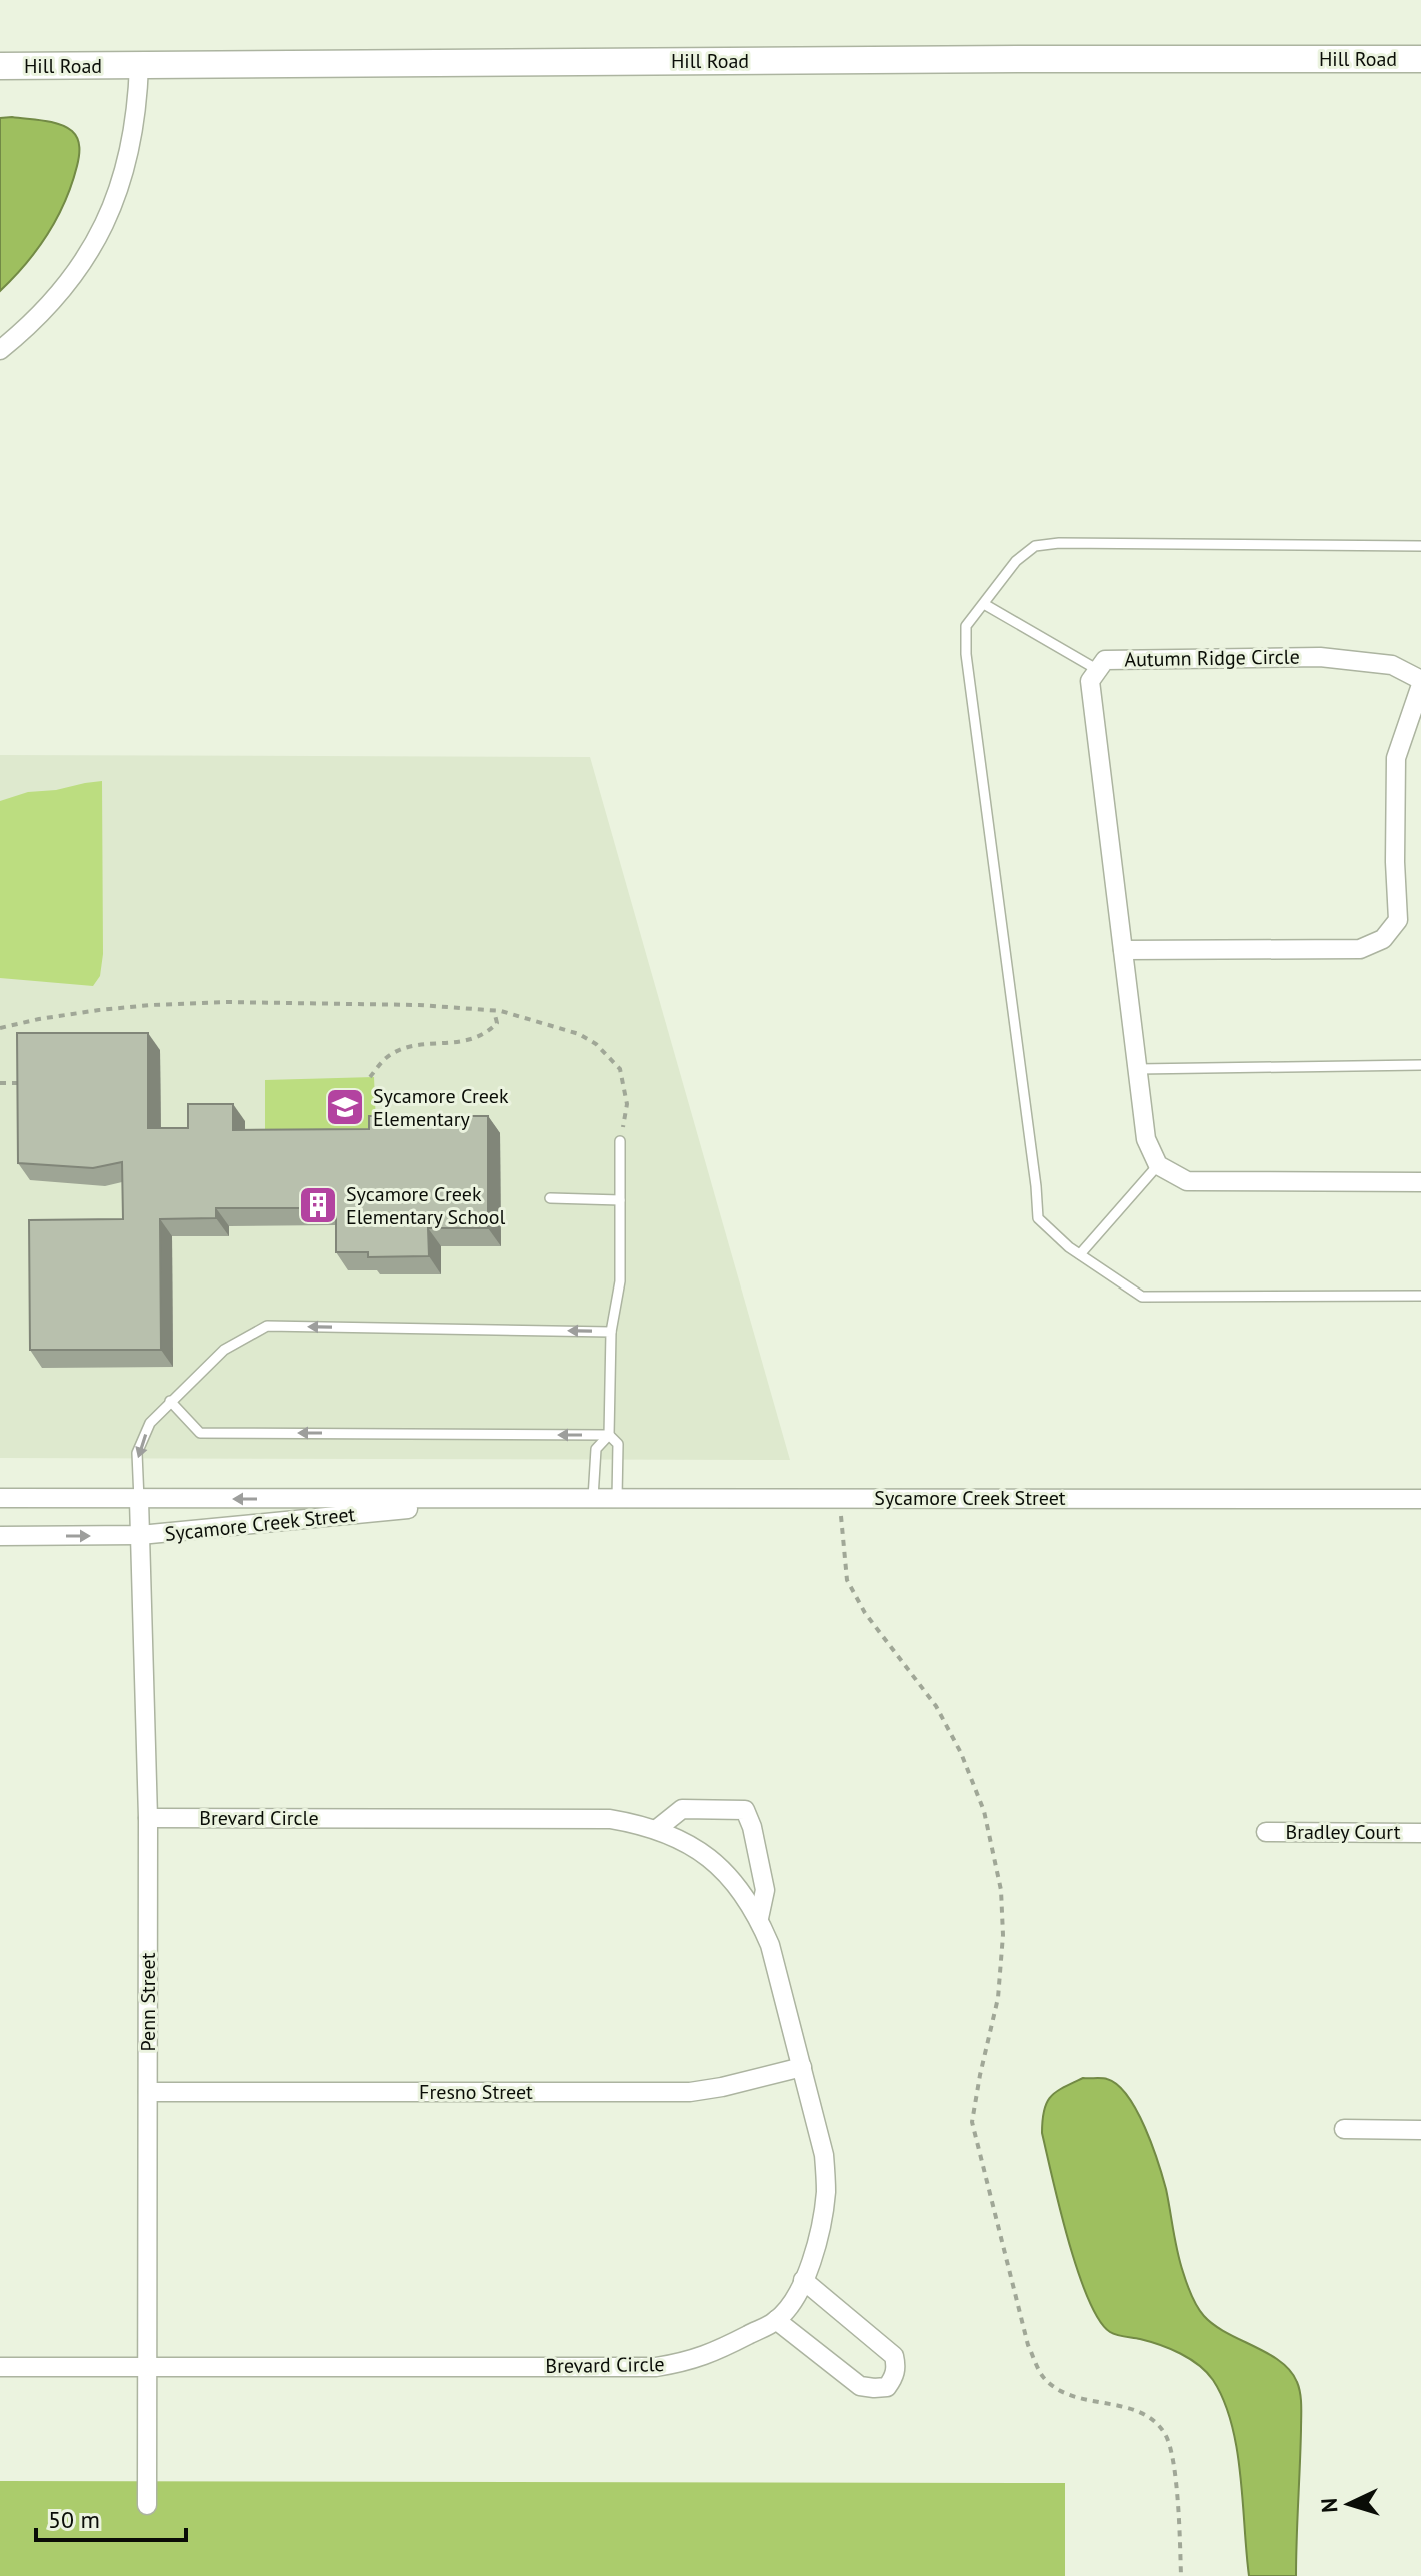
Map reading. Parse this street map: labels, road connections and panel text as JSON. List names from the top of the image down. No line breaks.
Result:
{"streets":{"main road":["Hill Road"],"street":["Autumn Ridge Circle","Sycamore Creek Street","Brevard Circle","Bradley Court","Penn Street","Fresno Street"]},"crossings":[["Sycamore Creek Street","Penn Street"],["Brevard Circle","Penn Street"],["Brevard Circle","Fresno Street"],["Penn Street","Fresno Street"]],"places":{"school or university":["Sycamore Creek Elementary"],"building":["Sycamore Creek Elementary School"]},"scale_bar":"50 m","north":"left"}
